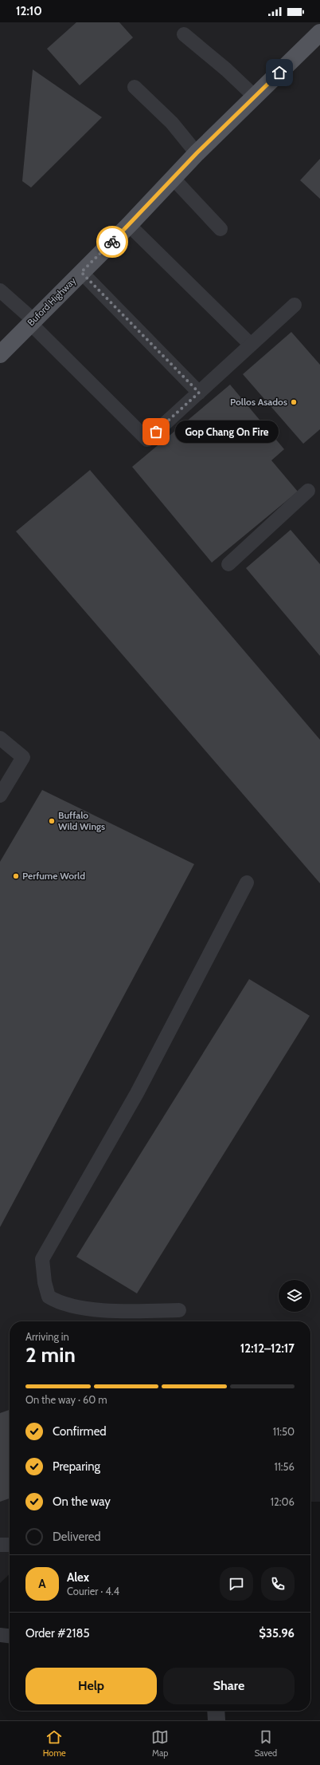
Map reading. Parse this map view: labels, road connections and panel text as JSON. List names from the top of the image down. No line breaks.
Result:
{"streets":{"main road":["Buford Highway"]},"places":["Pollos Asados","Gop Chang On Fire","Buffalo Wild Wings","Perfume World"],"page":{"status":"12:10","bubble":"Gop Chang On Fire","heading":["2 min","Arriving in","12:12–12:17"],"panel":["Alex","Courier · 4.4","Order #2185","$35.96"],"bar":"On the way · 60 m","list":[["Confirmed","11:50"],["Preparing","11:56"],["On the way","12:06"],"Delivered"],"round":"A","buttons":["Help","Share"],"tabs":["Home","Map","Saved"]}}
